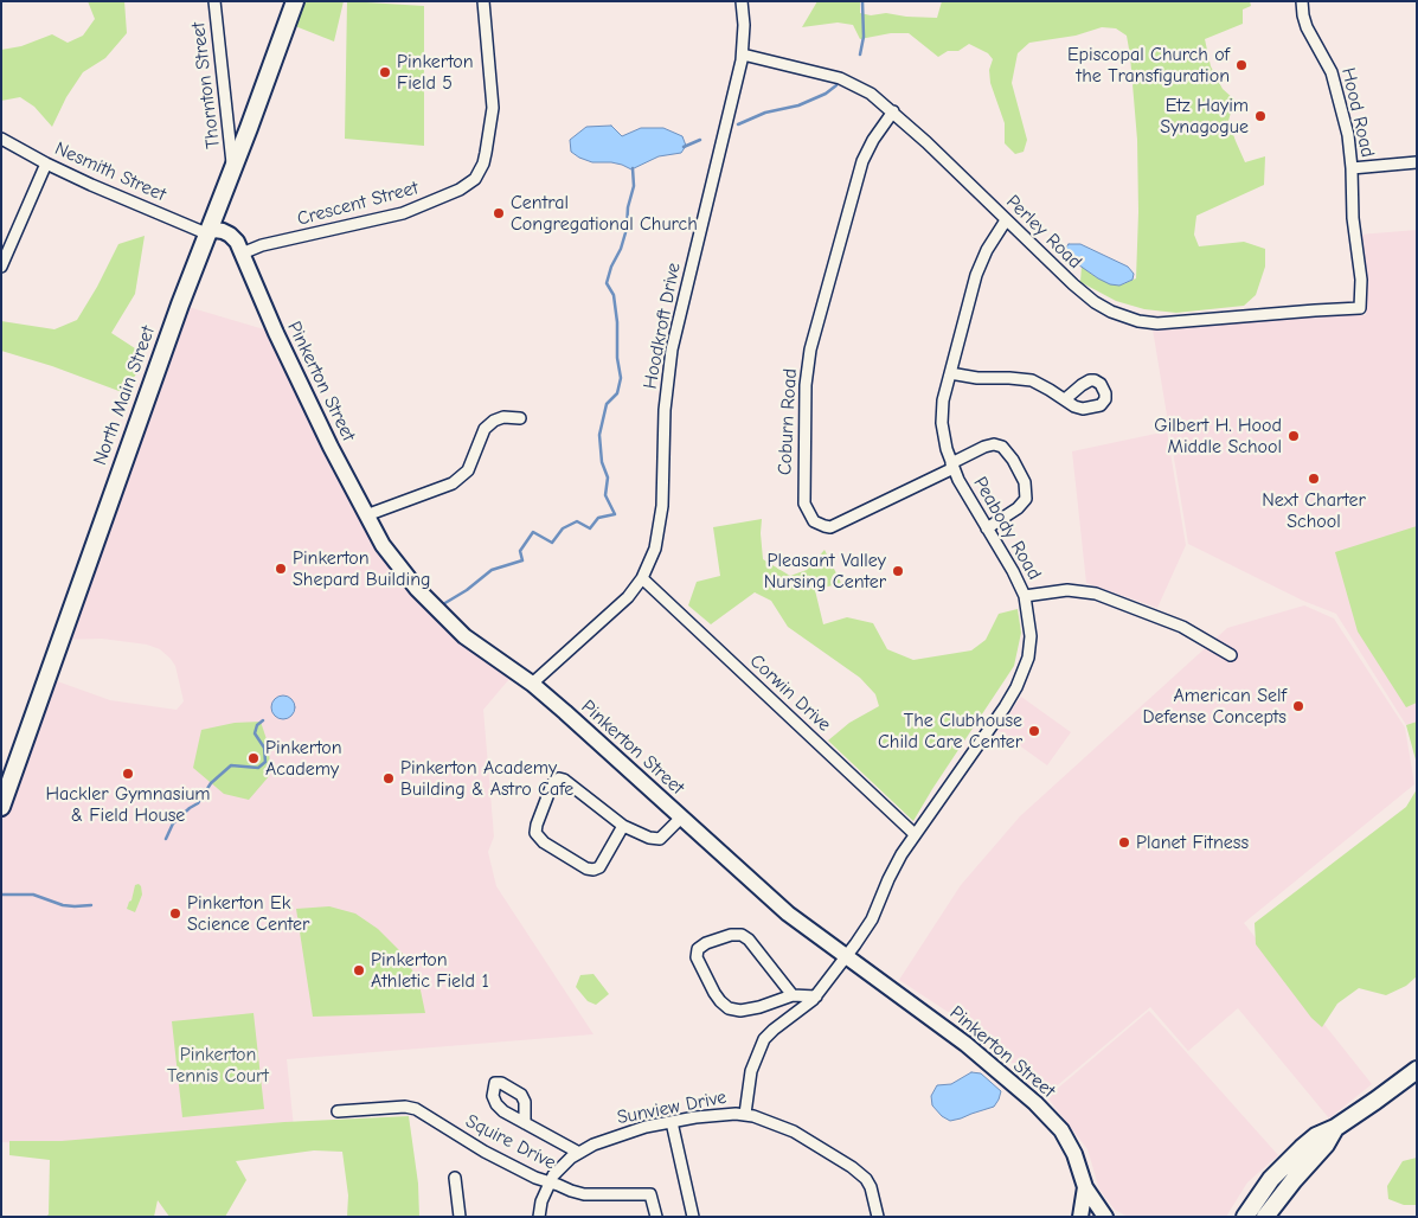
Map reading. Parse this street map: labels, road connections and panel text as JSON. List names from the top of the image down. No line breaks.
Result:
{"streets":{"main road":["North Main Street"],"street":["Thornton Street","Hood Road","Nesmith Street","Crescent Street","Perley Road","Hoodkroft Drive","Pinkerton Street","Coburn Road","Peabody Road","Corwin Drive","Sunview Drive","Squire Drive"]},"crossings":[["Thornton Street","North Main Street"],["Hood Road","Perley Road"],["Nesmith Street","Pinkerton Street"],["Nesmith Street","North Main Street"],["Crescent Street","Pinkerton Street"],["Perley Road","Hoodkroft Drive"],["Perley Road","Coburn Road"],["Perley Road","Peabody Road"],["Hoodkroft Drive","Pinkerton Street"],["Hoodkroft Drive","Corwin Drive"],["Pinkerton Street","North Main Street"],["Pinkerton Street","Peabody Road"],["Coburn Road","Peabody Road"],["Peabody Road","Corwin Drive"],["Peabody Road","Sunview Drive"],["Sunview Drive","Squire Drive"]],"parks":["Pinkerton Tennis Court"],"places":["Episcopal Church of the Transfiguration","Pinkerton Field 5","Etz Hayim Synagogue","Central Congregational Church","Gilbert H. Hood Middle School","Next Charter School","Pinkerton Shepard Building","Pleasant Valley Nursing Center","American Self Defense Concepts","The Clubhouse Child Care Center","Pinkerton Academy","Hackler Gymnasium & Field House","Pinkerton Academy Building & Astro Cafe","Planet Fitness","Pinkerton Ek Science Center","Pinkerton Athletic Field 1"]}
